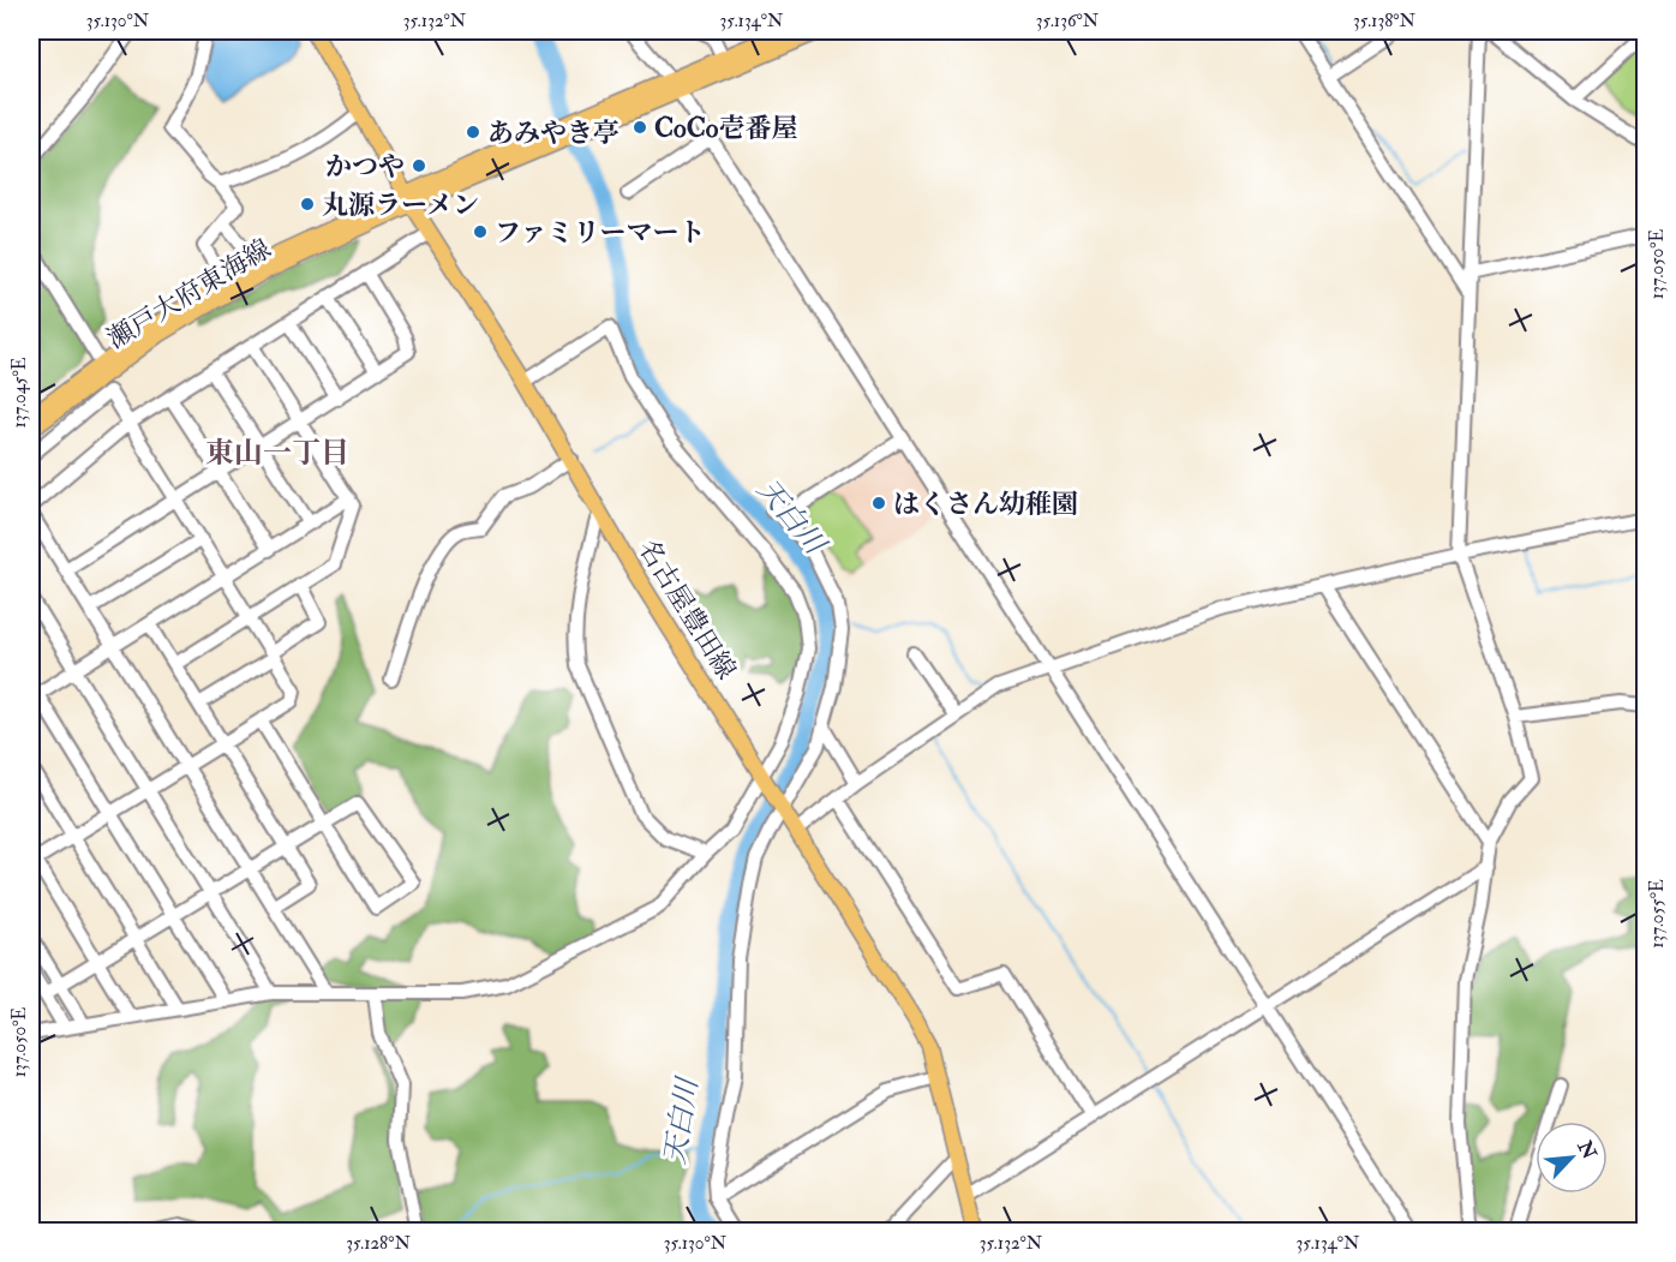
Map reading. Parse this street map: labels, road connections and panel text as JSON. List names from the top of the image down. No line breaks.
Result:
{"streets":{"main road":["瀬戸大府東海線","名古屋豊田線"]},"crossings":[["瀬戸大府東海線","名古屋豊田線"]],"districts":["東山一丁目"],"water":["天白川"],"places":["CoCo壱番屋","あみやき亭","かつや","丸源ラーメン","ファミリーマート","はくさん幼稚園"],"north":"top right","coordinates":["35.130°N","35.132°N","35.134°N","35.136°N","35.138°N","137.050°E","137.045°E","137.055°E","35.128°N"]}
